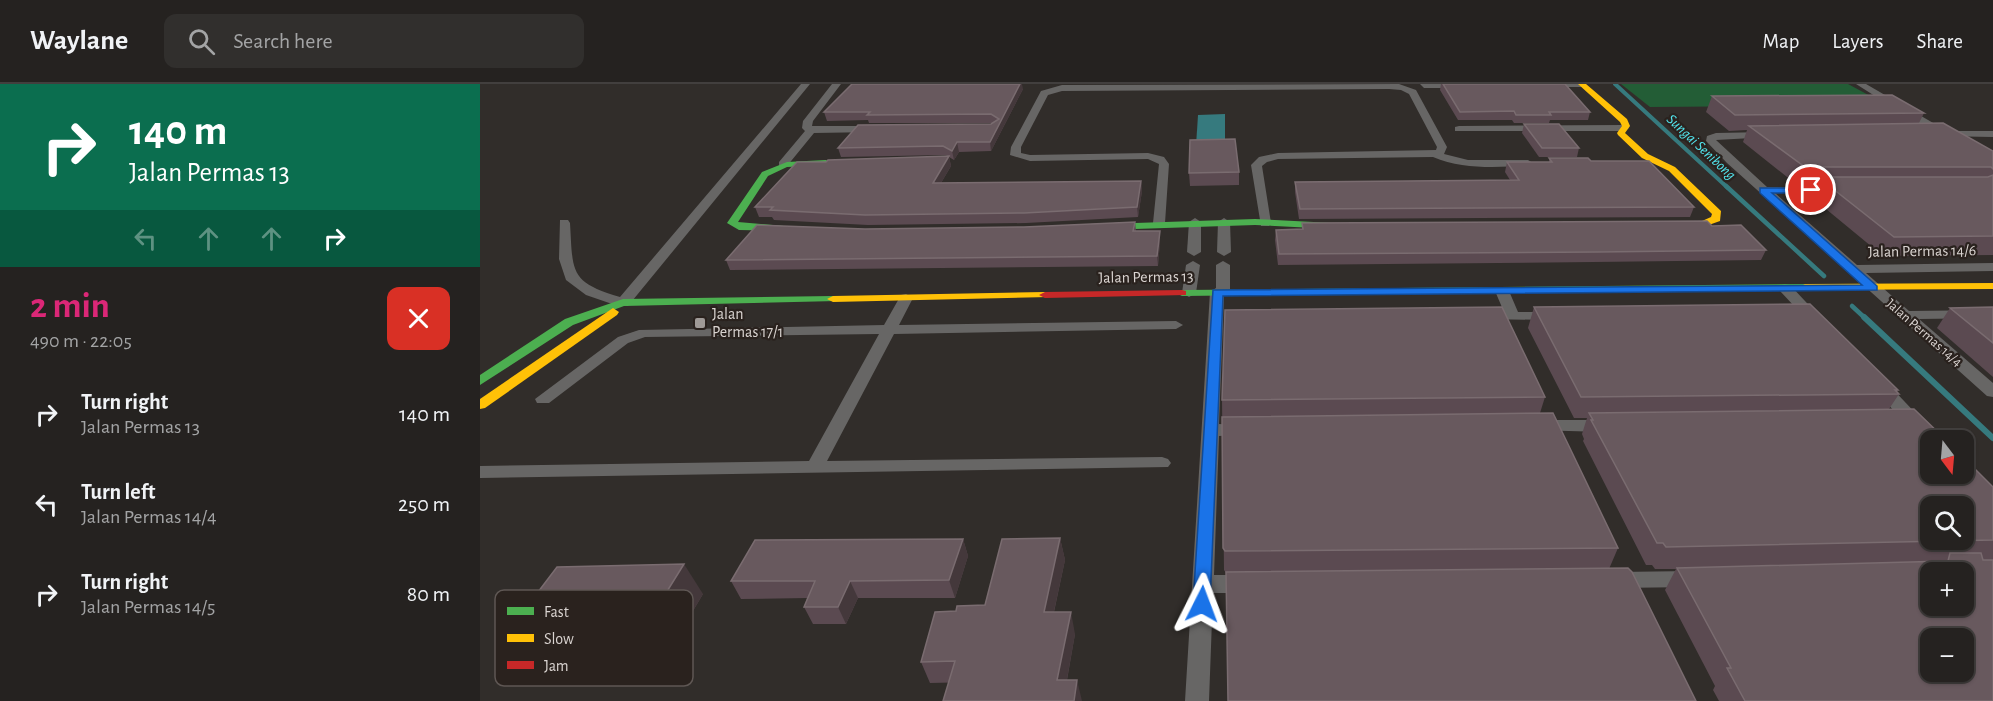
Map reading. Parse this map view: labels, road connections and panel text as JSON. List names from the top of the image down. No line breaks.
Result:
{"streets":{"main road":["Jalan Permas 13"],"street":["Jalan Permas 14/6","Jalan Permas 14/4"]},"crossings":[["Jalan Permas 14/6","Jalan Permas 14/4"],["Jalan Permas 13","Jalan Permas 14/4"]],"water":["Sungai Senibong"],"places":{"transit":["Jalan Permas 17/1"]},"legend":["Fast","Slow","Jam"],"north":"bottom","page":{"header":"Waylane","search":"Search here","nav":["Map","Layers","Share"],"turn":["140 m","Jalan Permas 13"],"heading":["2 min","490 m · 22:05"],"list":[{"name":"Turn right","note":"Jalan Permas 13","value":"140 m"},{"name":"Turn left","note":"Jalan Permas 14/4","value":"250 m"},{"name":"Turn right","note":"Jalan Permas 14/5","value":"80 m"}],"map_buttons":["+","−"]}}
